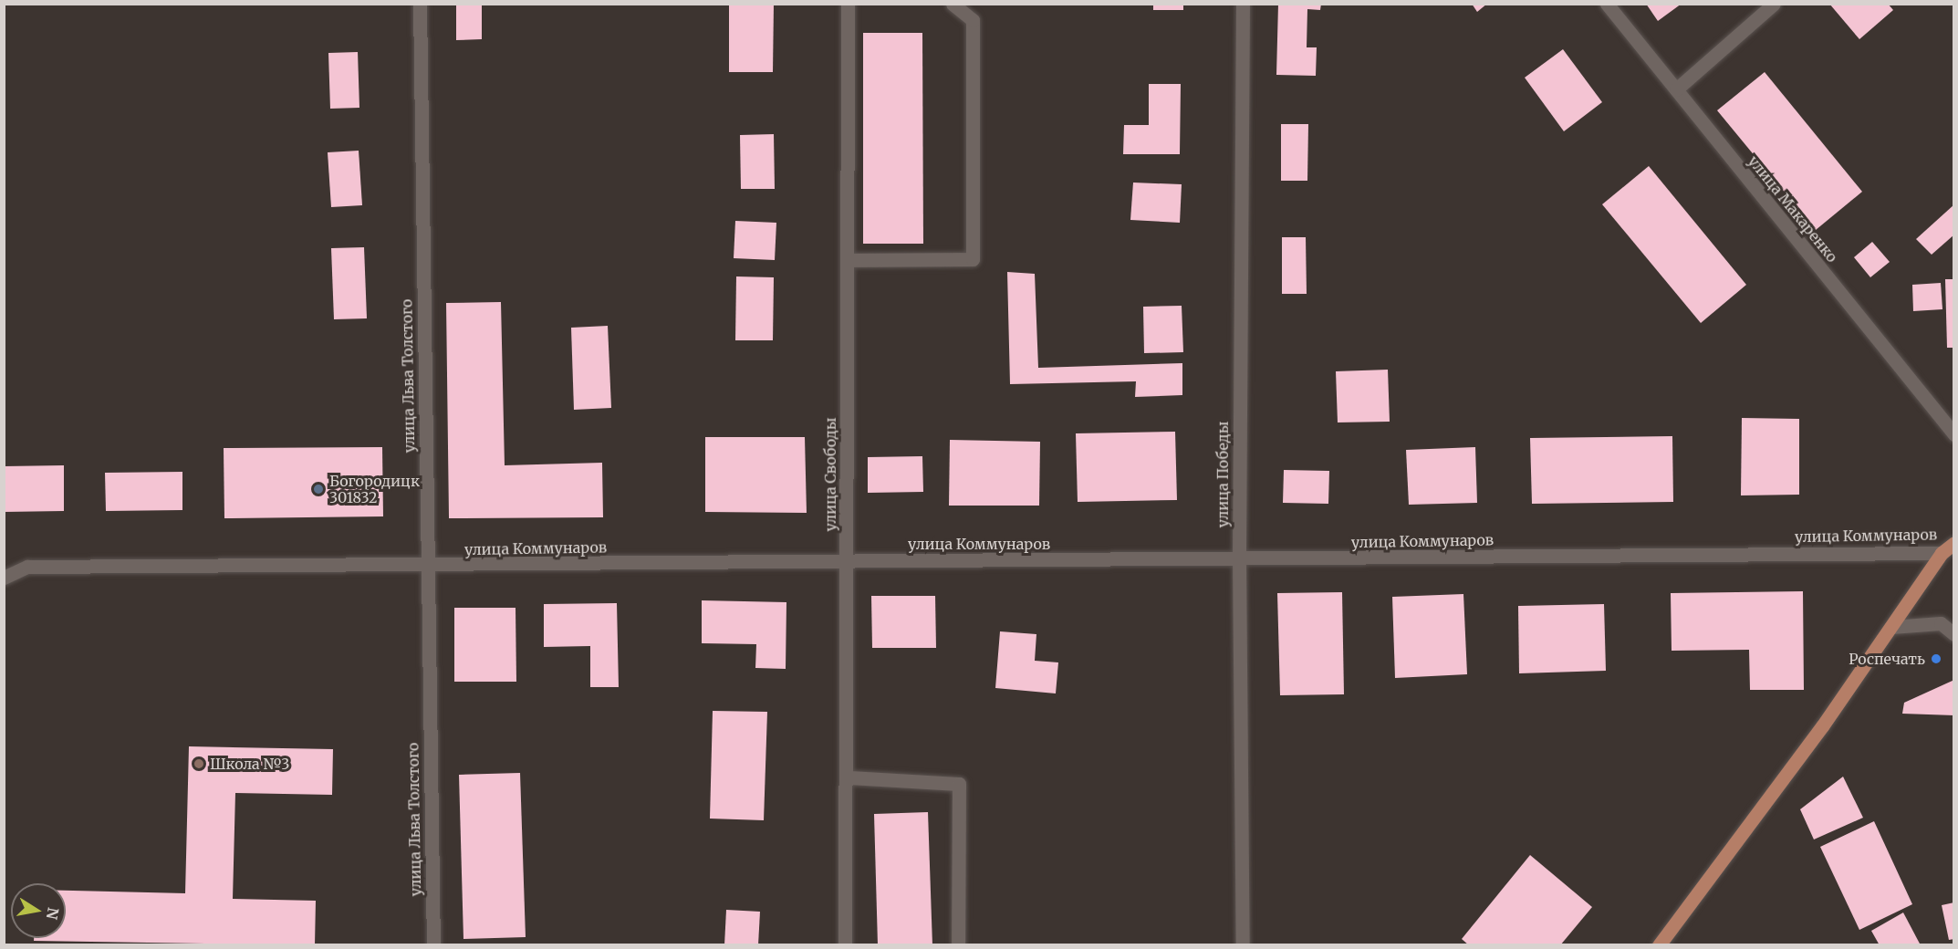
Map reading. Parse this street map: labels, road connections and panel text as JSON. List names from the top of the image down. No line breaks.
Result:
{"streets":{"main road":["улица Коммунаров"],"street":["улица Макаренко","улица Льва Толстого","улица Свободы","улица Победы"]},"crossings":[["улица Льва Толстого","улица Коммунаров"],["улица Свободы","улица Коммунаров"],["улица Победы","улица Коммунаров"]],"places":["Богородицк 301832","Роспечать","Школа №3"],"north":"right"}
